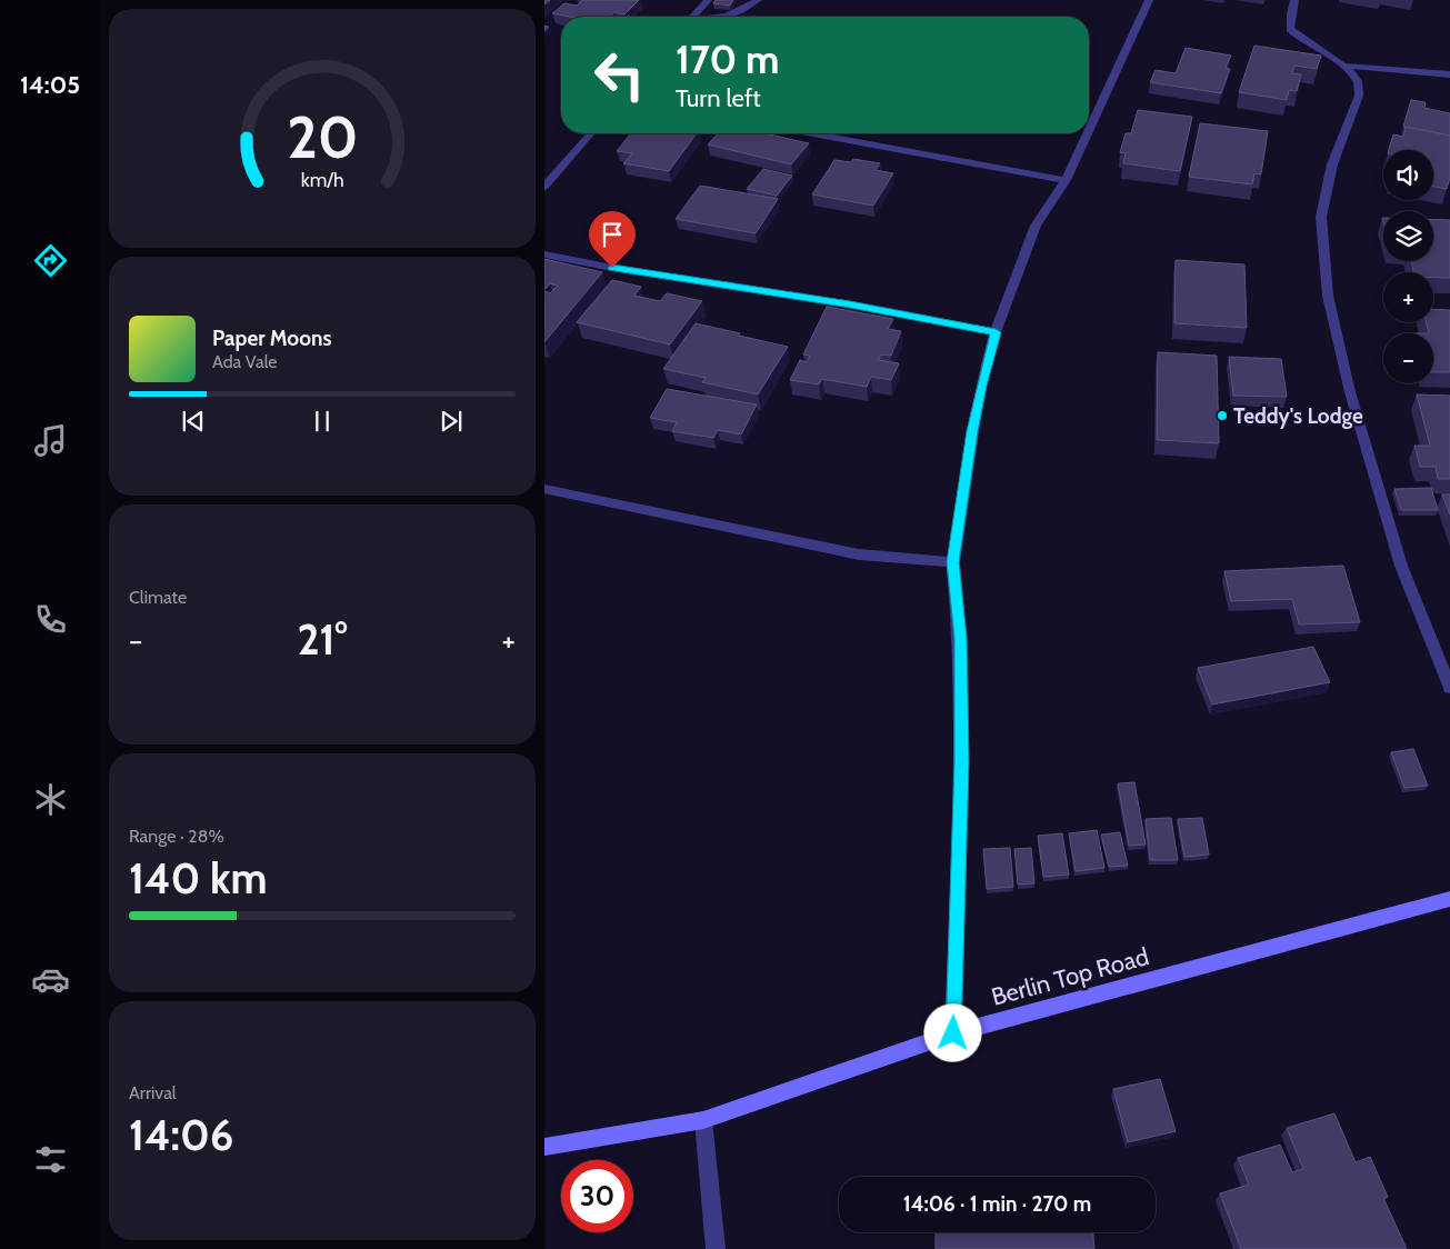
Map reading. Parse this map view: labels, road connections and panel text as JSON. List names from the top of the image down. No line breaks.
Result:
{"streets":{"street":["Berlin Top Road"]},"places":["Teddy's Lodge"],"page":{"tabs":"14:05","turn":["170 m","Turn left"],"map_buttons":["+","−"],"song":["Paper Moons","Ada Vale"],"tile":["Climate",["Range · 28%","140 km"],["Arrival","14:06"]],"heat":["−","21°","+"],"limit":"30","trip":"14:06 · 1 min · 270 m","gauge":["20","km/h"]}}
